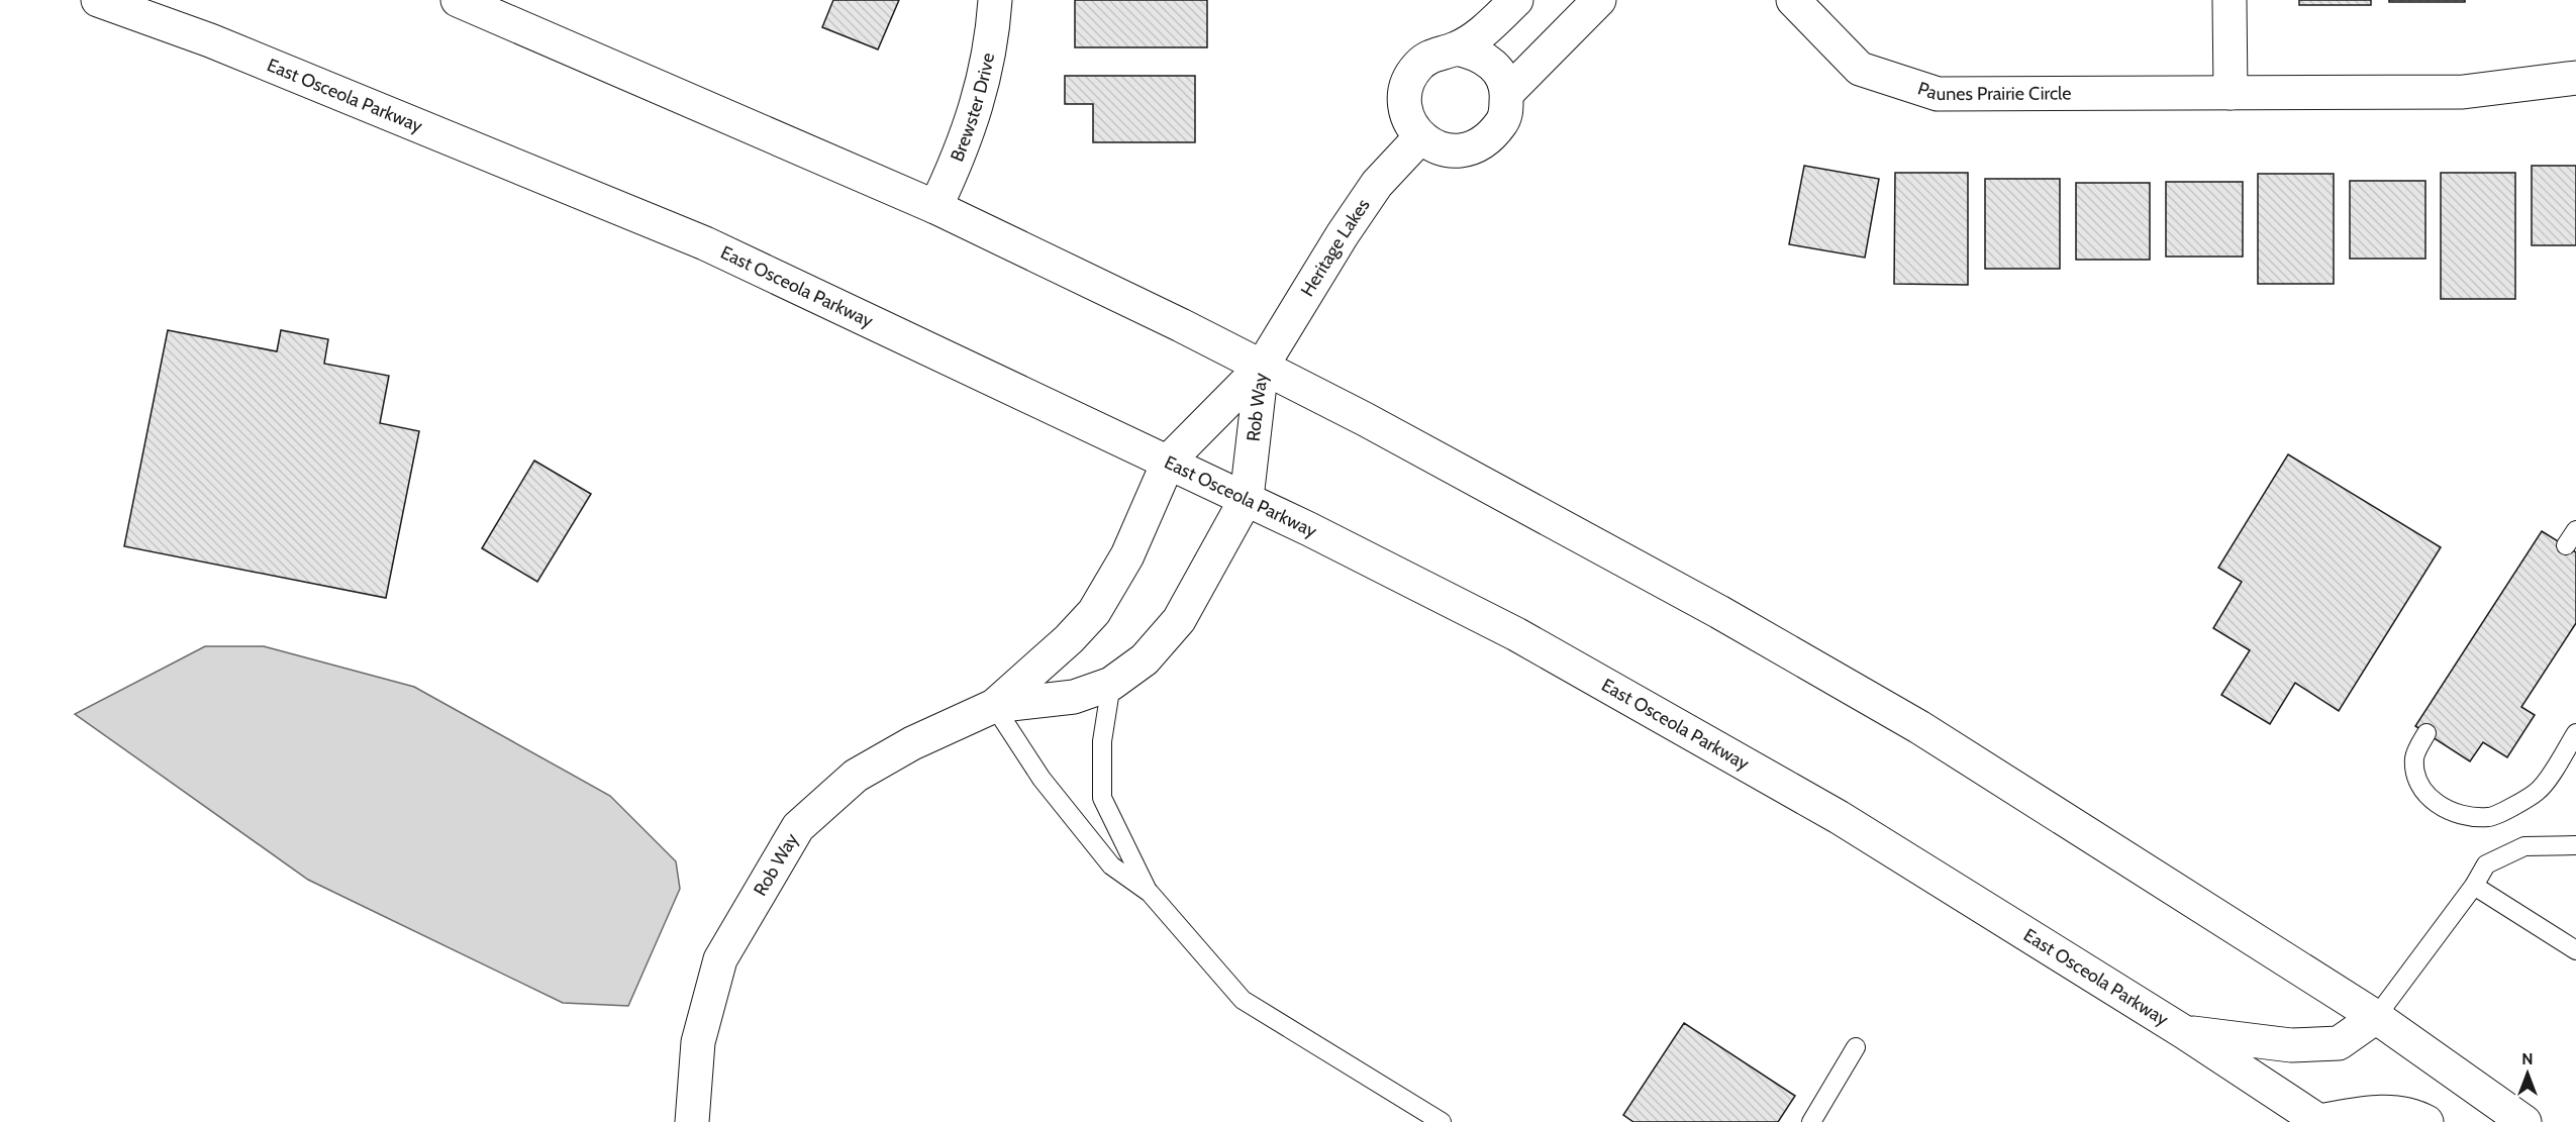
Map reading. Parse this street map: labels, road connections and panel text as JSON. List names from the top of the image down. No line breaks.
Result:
{"streets":{"main road":["Paunes Prairie Circle","East Osceola Parkway","Brewster Drive","Heritage Lakes","Rob Way"]},"crossings":[["East Osceola Parkway","Rob Way"],["Heritage Lakes","Rob Way"]],"north":"top"}
